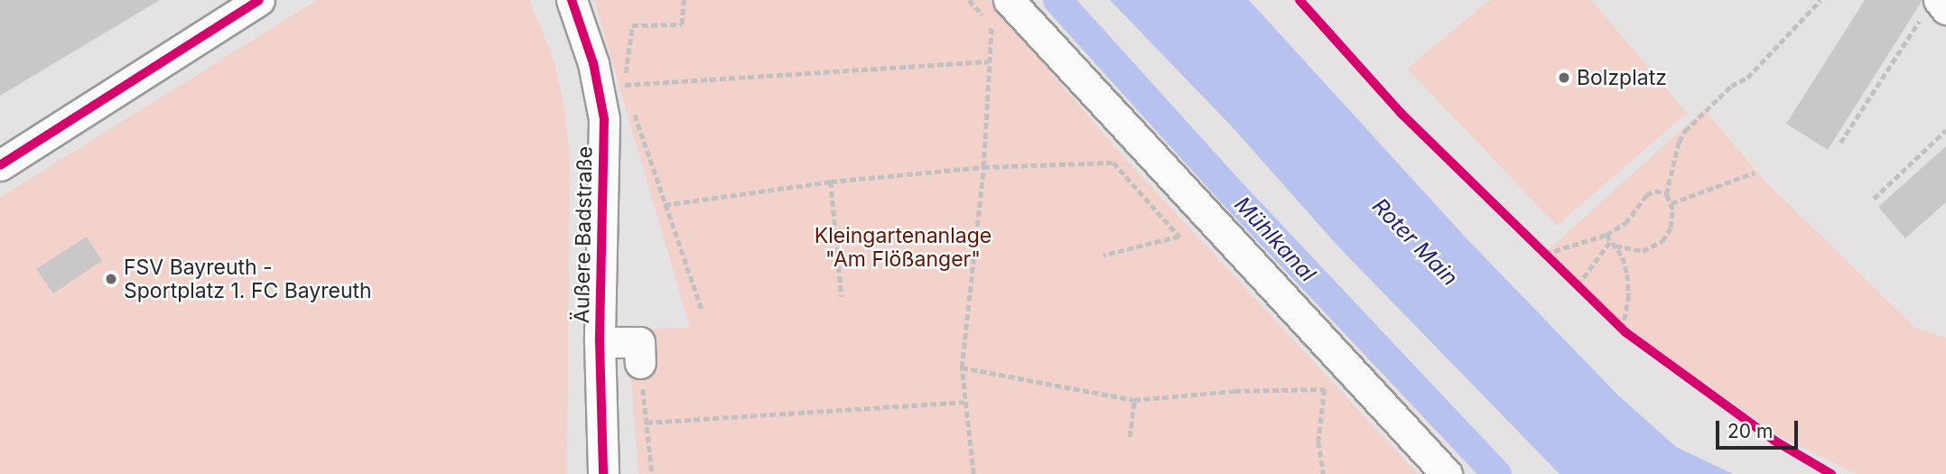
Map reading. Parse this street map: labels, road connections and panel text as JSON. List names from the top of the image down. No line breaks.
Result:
{"streets":{"street":["Äußere Badstraße"]},"water":["Mühlkanal","Roter Main"],"parks":["Kleingartenanlage \"Am Flößanger\""],"places":["Bolzplatz","FSV Bayreuth - Sportplatz 1. FC Bayreuth"],"scale_bar":"20 m"}
